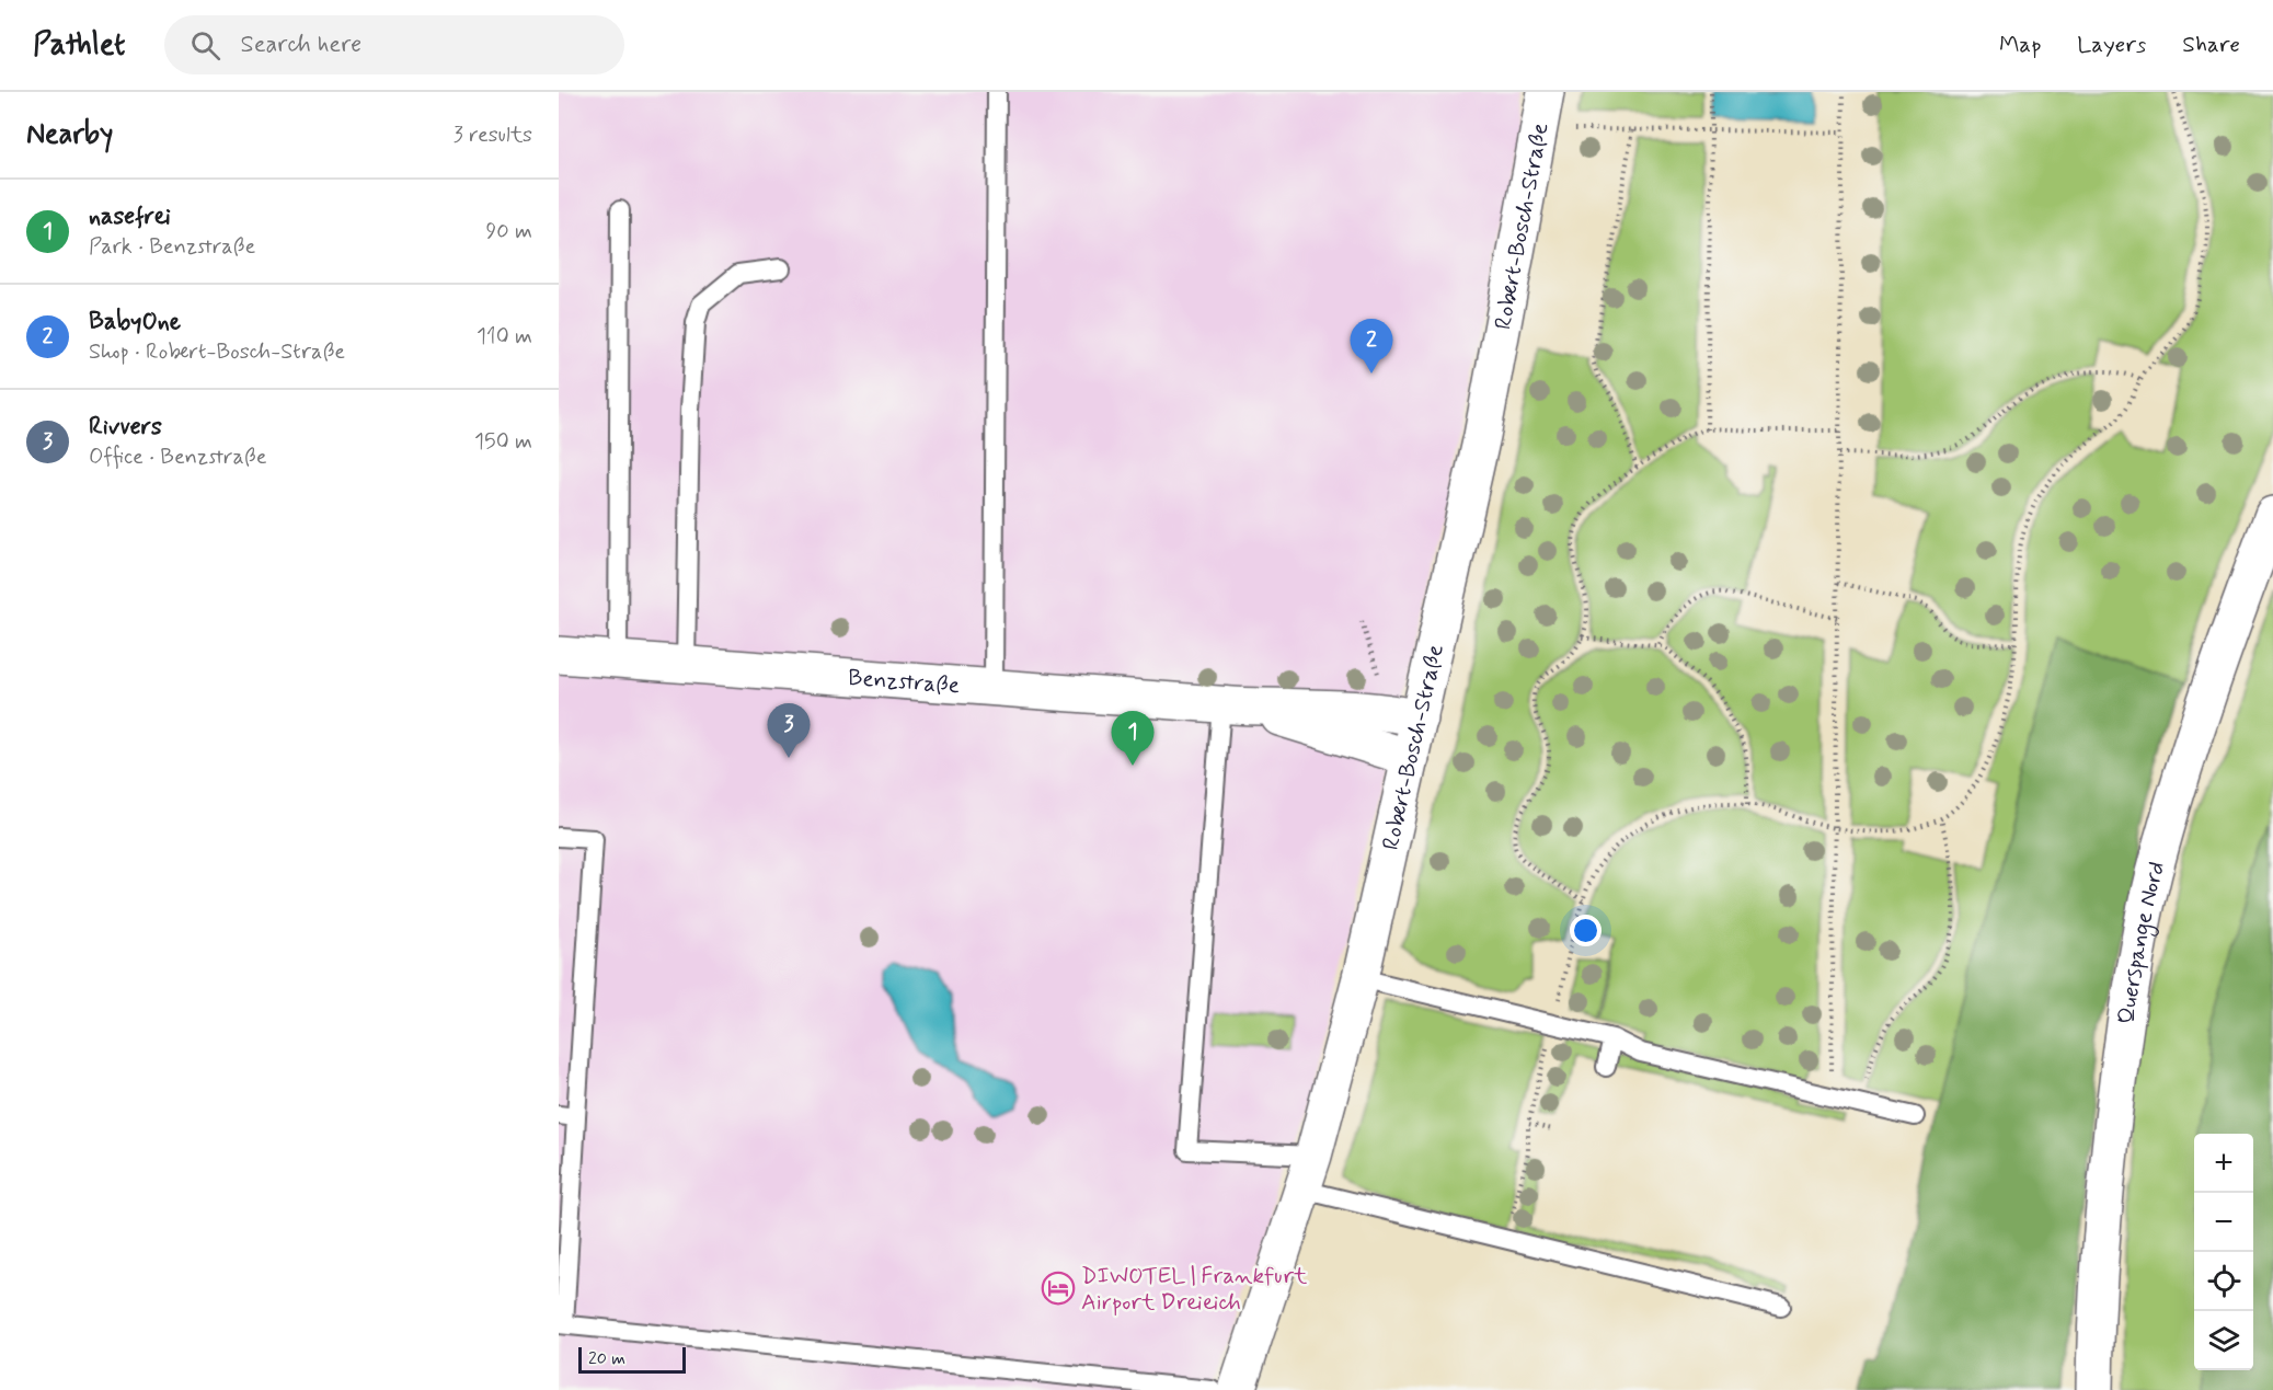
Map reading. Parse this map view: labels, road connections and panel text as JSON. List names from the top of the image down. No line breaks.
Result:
{"streets":{"street":["Robert-Bosch-Straße","Benzstraße","Querspange Nord"]},"crossings":[["Robert-Bosch-Straße","Benzstraße"]],"places":{"hotel":["DIWOTEL | Frankfurt Airport Dreieich"]},"scale_bar":"20 m","page":{"header":"Pathlet","search":"Search here","nav":["Map","Layers","Share"],"heading":["Nearby","3 results"],"list":[{"mark":"1","name":"nasefrei","note":"Park · Benzstraße","value":"90 m"},{"mark":"2","name":"BabyOne","note":"Shop · Robert-Bosch-Straße","value":"110 m"},{"mark":"3","name":"Rivvers","note":"Office · Benzstraße","value":"150 m"}],"pins":["2","3","1"],"map_buttons":["+","−"],"scale":"20 m"}}
